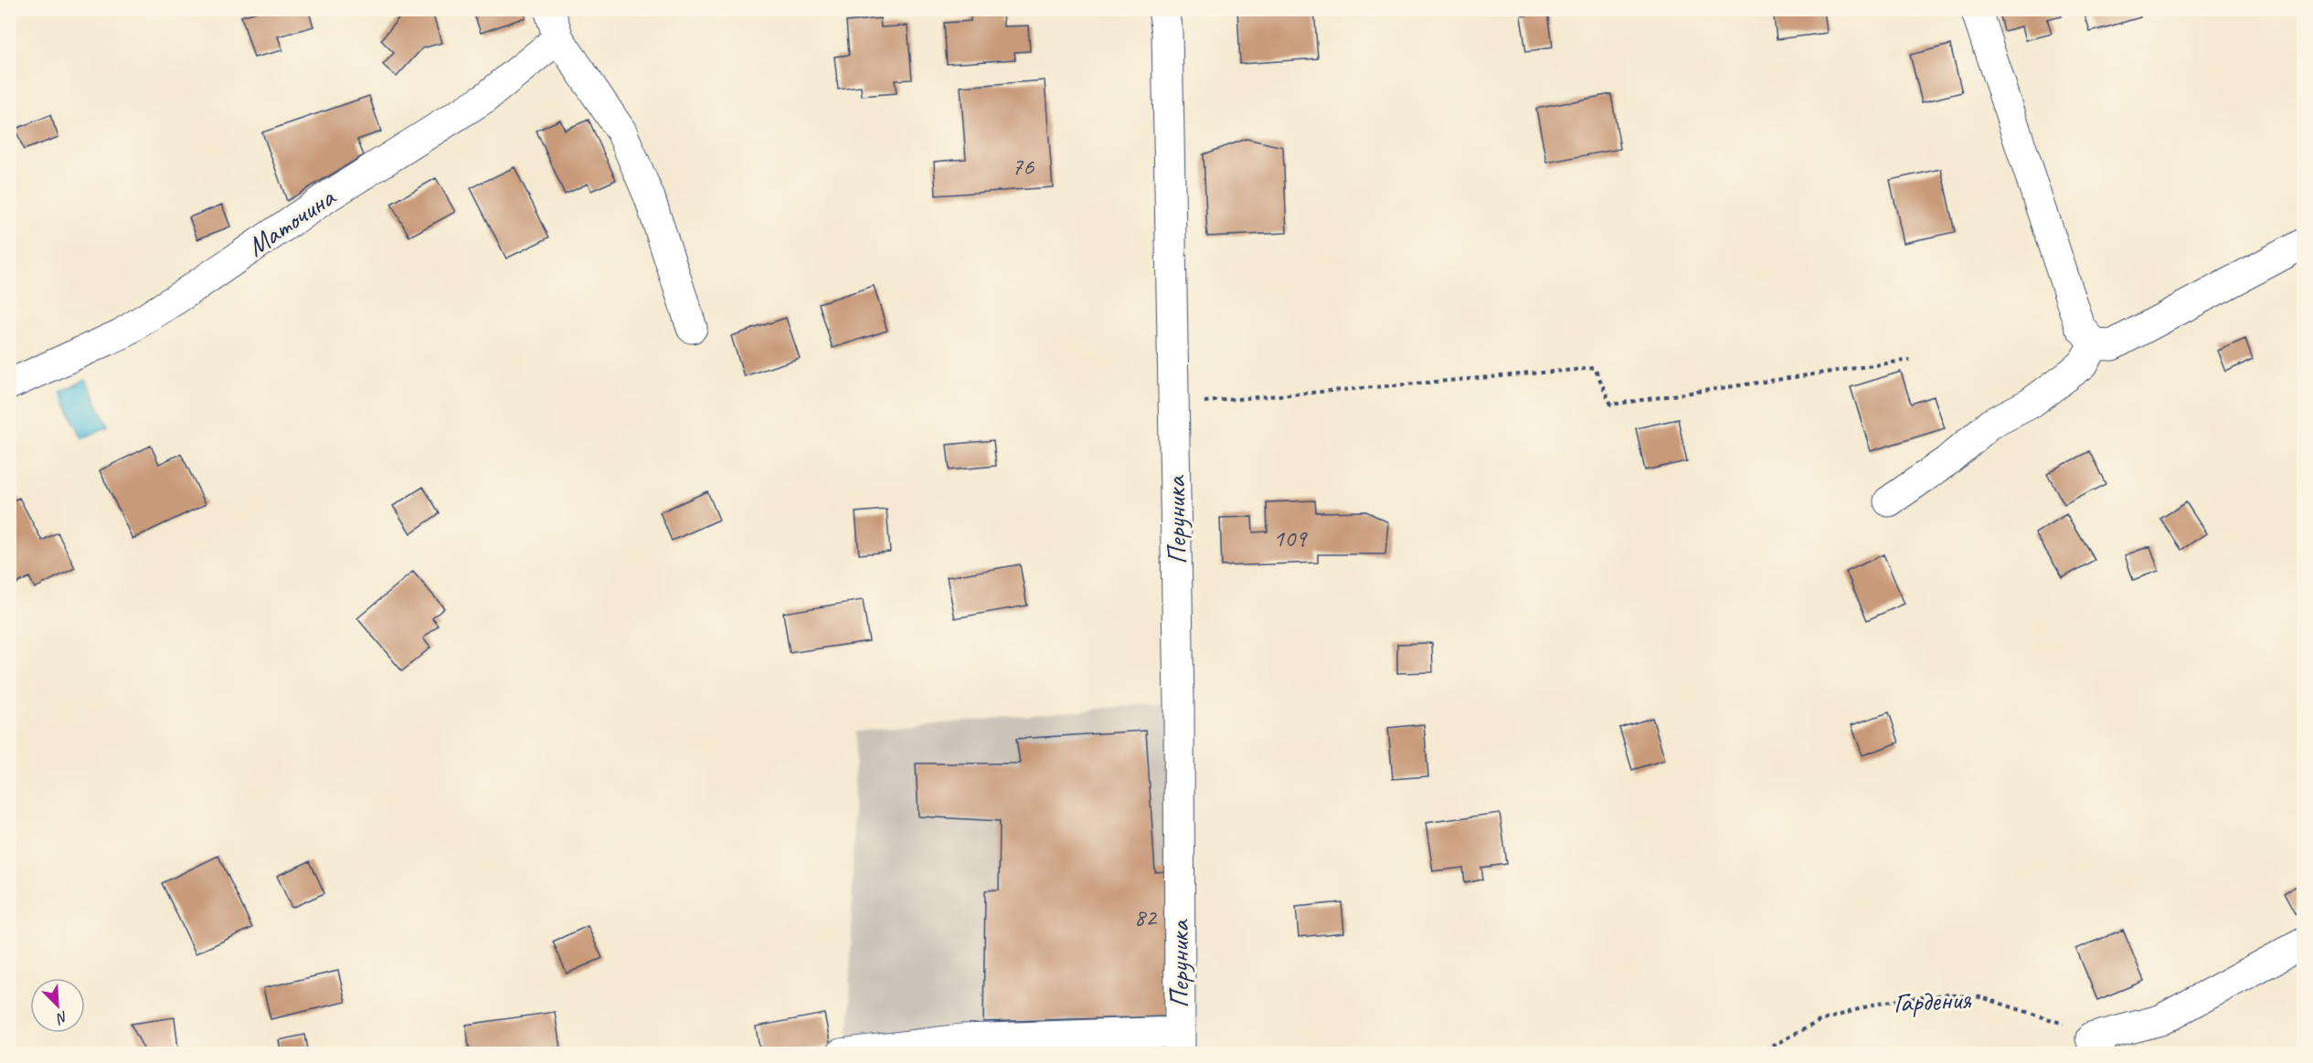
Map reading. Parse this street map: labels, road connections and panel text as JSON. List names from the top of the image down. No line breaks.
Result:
{"streets":{"street":["Маточина","Перуника"],"path":["Гардения"]},"house_numbers":["76","109","82"],"north":"bottom right"}
